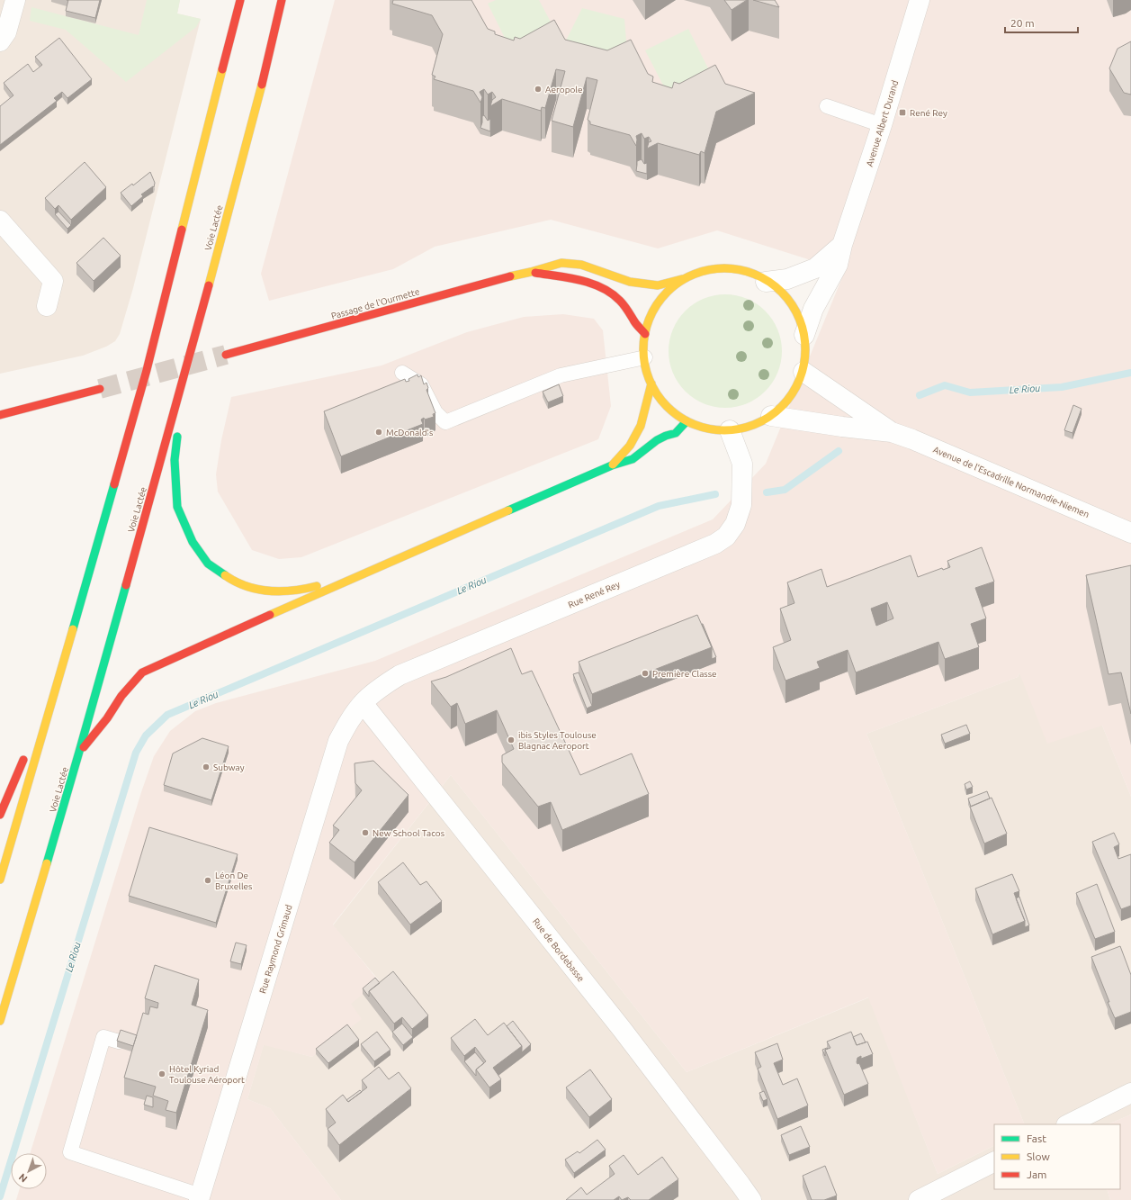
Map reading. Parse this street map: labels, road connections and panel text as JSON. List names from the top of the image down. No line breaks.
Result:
{"streets":{"main road":["Voie Lactée","Passage de l'Ourmette"],"street":["Avenue Albert Durand","Avenue de l'Escadrille Normandie-Niemen","Rue René Rey","Rue Raymond Grimaud","Rue de Bordebasse"]},"crossings":[["Rue René Rey","Rue Raymond Grimaud"],["Rue René Rey","Rue de Bordebasse"],["Rue Raymond Grimaud","Rue de Bordebasse"]],"water":["Le Riou"],"places":{"other":["Aeropole","McDonald's","Première Classe","ibis Styles Toulouse Blagnac Aeroport","Subway","New School Tacos","Léon De Bruxelles","Hôtel Kyriad Toulouse Aéroport"],"transit":["René Rey"]},"legend":["Fast","Slow","Jam"],"scale_bar":"20 m","north":"bottom left"}
